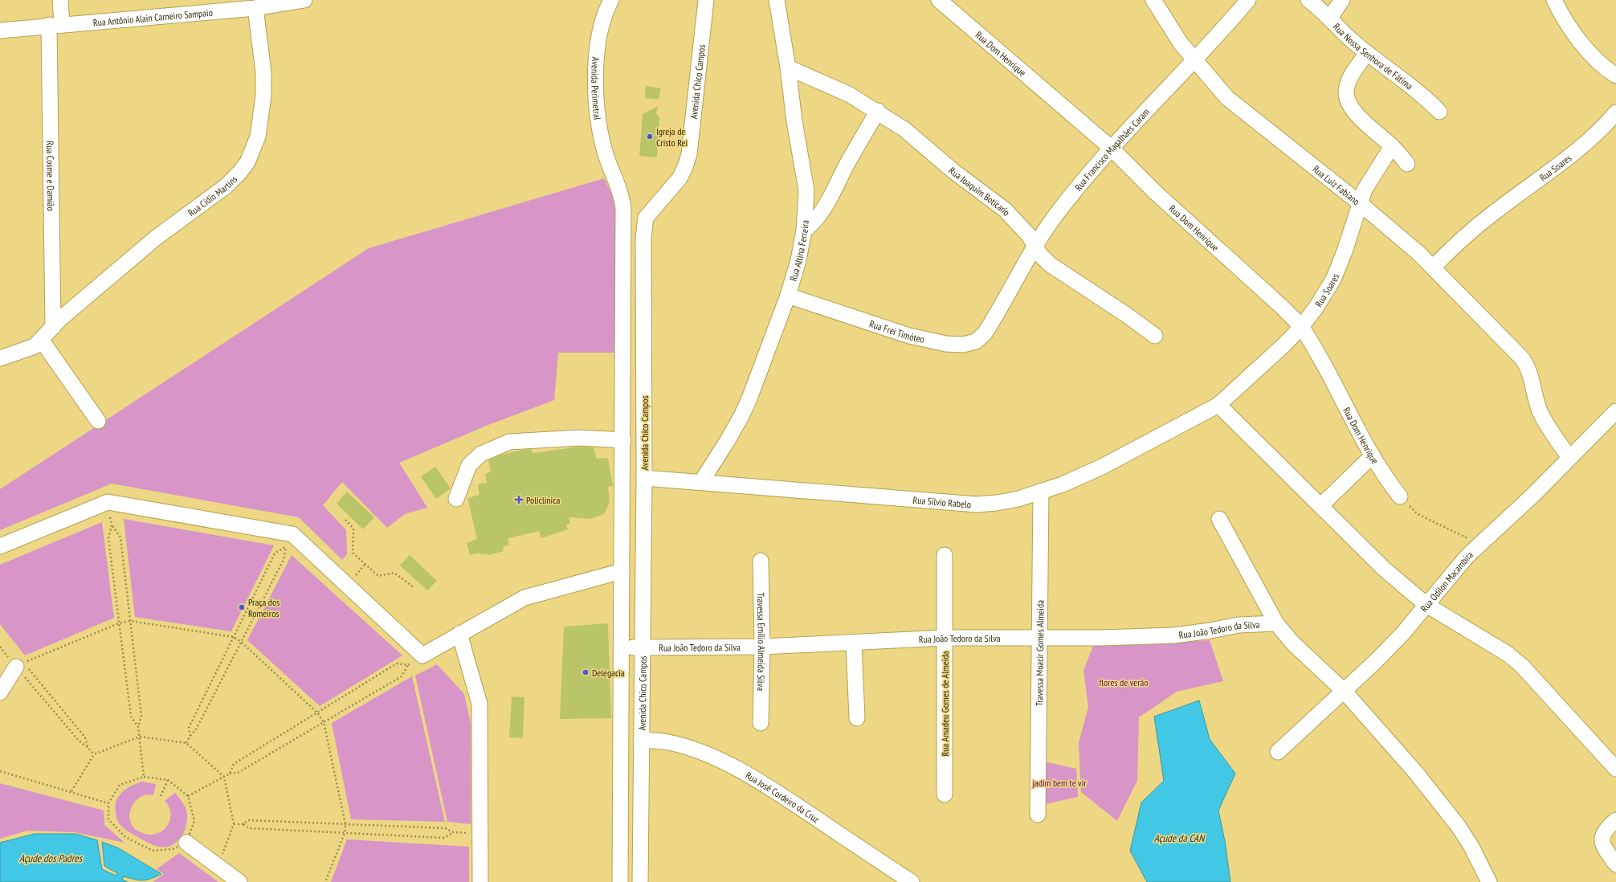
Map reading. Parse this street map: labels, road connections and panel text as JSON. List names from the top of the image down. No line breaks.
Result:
{"streets":{"street":["Rua Antônio Alain Carneiro Sampaio","Rua Dom Henrique","Rua Nossa Senhora de Fátima","Avenida Chico Campos","Avenida Perimetral","Rua Francisco Magalhães Caram","Rua Soares","Rua Cosme e Damião","Rua Luiz Fabiano","Rua Joaquim Boticario","Rua Cídio Martins","Rua Altina Ferreira","Rua Frei Timóteo","Rua Sílvio Rabelo","Rua Odilon Macambira","Rua João Tedoro da Silva","Travessa Emilio Almeida Silva","Travessa Moacir Gomes Almeida","Rua Amadeu Gomes de Almeida","Rua José Cordeiro da Cruz"]},"crossings":[["Rua Antônio Alain Carneiro Sampaio","Rua Cosme e Damião"],["Rua Antônio Alain Carneiro Sampaio","Rua Cídio Martins"],["Rua Dom Henrique","Rua Francisco Magalhães Caram"],["Rua Dom Henrique","Rua Soares"],["Avenida Chico Campos","Avenida Perimetral"],["Avenida Chico Campos","Rua Sílvio Rabelo"],["Avenida Chico Campos","Rua João Tedoro da Silva"],["Avenida Chico Campos","Rua José Cordeiro da Cruz"],["Rua Francisco Magalhães Caram","Rua Luiz Fabiano"],["Rua Francisco Magalhães Caram","Rua Joaquim Boticario"],["Rua Francisco Magalhães Caram","Rua Frei Timóteo"],["Rua Soares","Rua Luiz Fabiano"],["Rua Soares","Rua Sílvio Rabelo"],["Rua Cosme e Damião","Rua Cídio Martins"],["Rua Luiz Fabiano","Rua Odilon Macambira"],["Rua Joaquim Boticario","Rua Altina Ferreira"],["Rua Altina Ferreira","Rua Frei Timóteo"],["Rua Altina Ferreira","Rua Sílvio Rabelo"],["Rua Sílvio Rabelo","Travessa Moacir Gomes Almeida"],["Rua João Tedoro da Silva","Travessa Emilio Almeida Silva"],["Rua João Tedoro da Silva","Travessa Moacir Gomes Almeida"],["Rua João Tedoro da Silva","Rua Amadeu Gomes de Almeida"]],"water":["Açude da CAN","Açude dos Padres"],"parks":["flores de verão","jadim bem te vir"],"places":{"other":["Igreja de Cristo Rei","Praça dos Romeiros","Delegacia"],"health":["Policlínica"]}}
